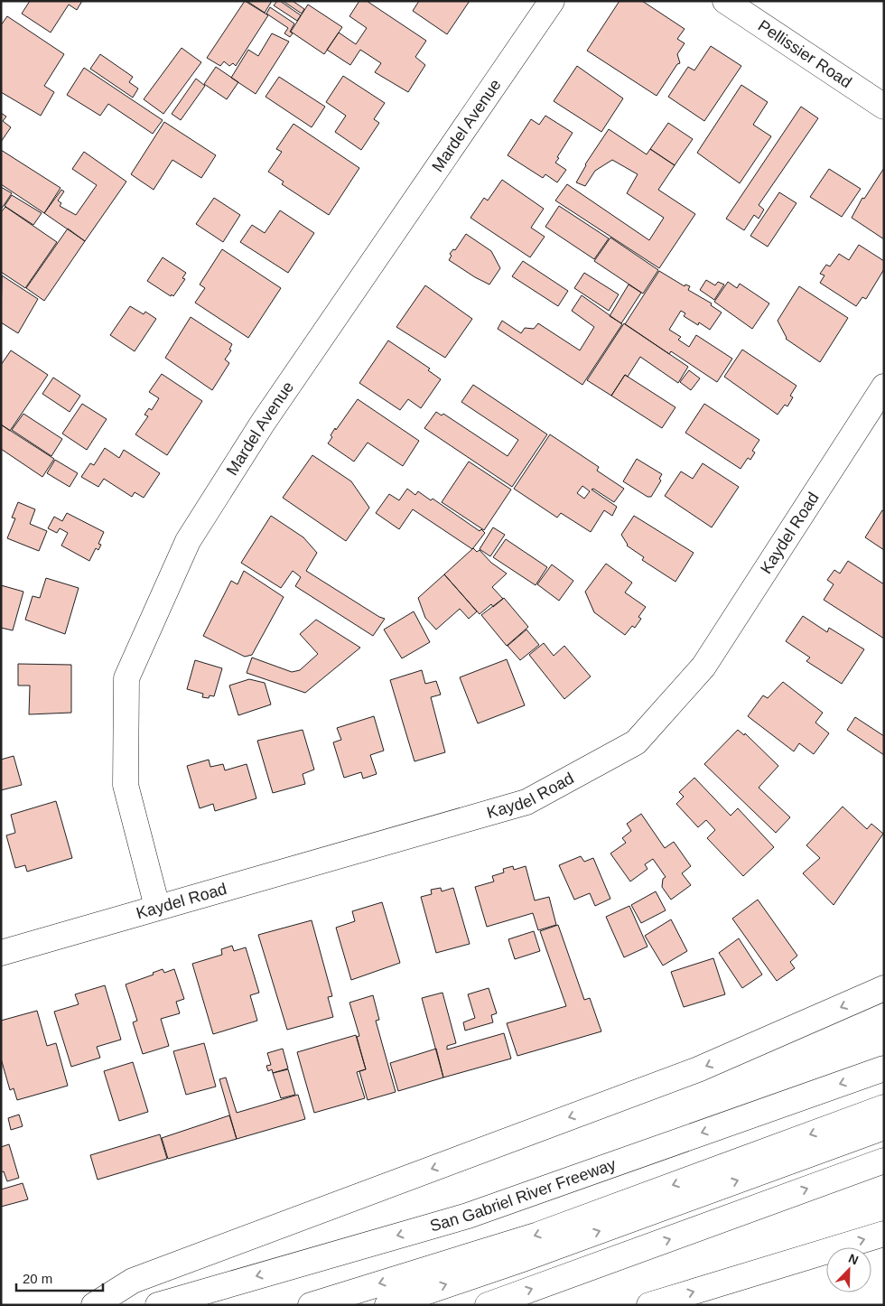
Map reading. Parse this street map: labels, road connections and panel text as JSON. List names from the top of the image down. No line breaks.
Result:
{"streets":{"main road":["Pellissier Road","Mardel Avenue","Kaydel Road","San Gabriel River Freeway"]},"crossings":[["Mardel Avenue","Kaydel Road"]],"scale_bar":"20 m","north":"top right"}
